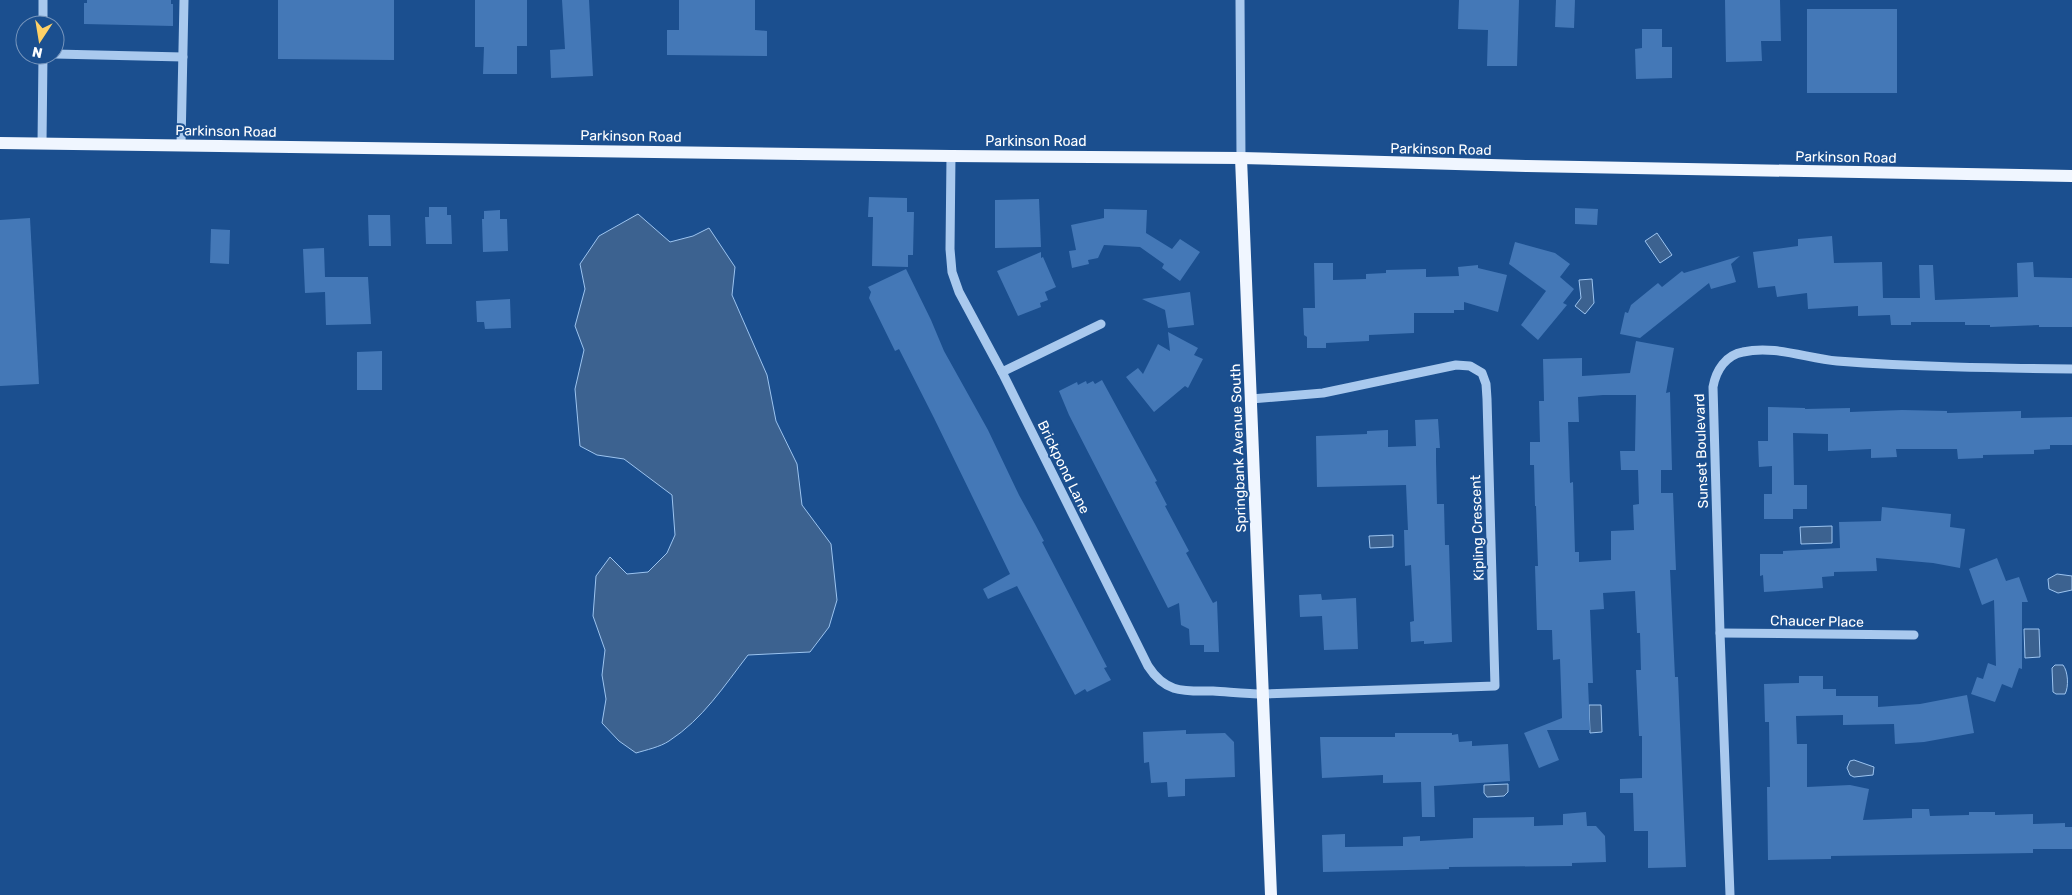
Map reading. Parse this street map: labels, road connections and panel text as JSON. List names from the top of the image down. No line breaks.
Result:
{"streets":{"main road":["Parkinson Road","Springbank Avenue South"],"street":["Sunset Boulevard","Brickpond Lane","Kipling Crescent","Chaucer Place"]},"crossings":[["Parkinson Road","Springbank Avenue South"],["Parkinson Road","Brickpond Lane"],["Springbank Avenue South","Brickpond Lane"],["Springbank Avenue South","Kipling Crescent"],["Sunset Boulevard","Chaucer Place"],["Brickpond Lane","Kipling Crescent"]],"north":"bottom"}
